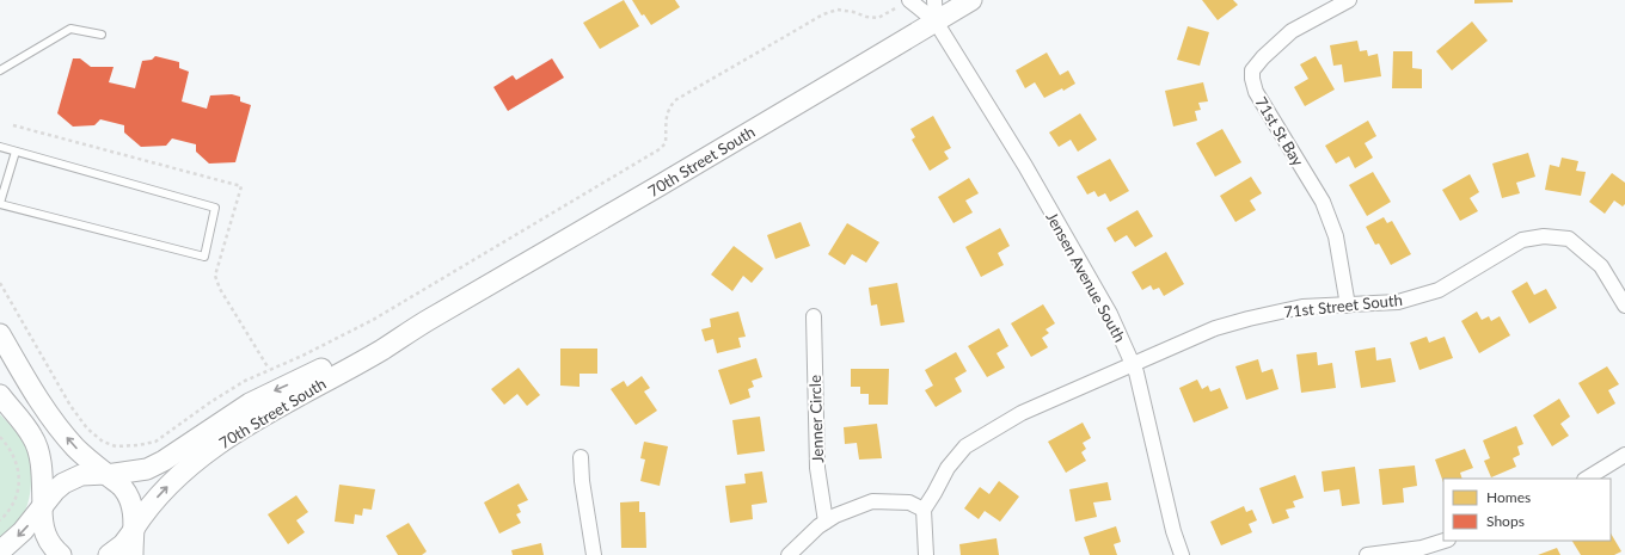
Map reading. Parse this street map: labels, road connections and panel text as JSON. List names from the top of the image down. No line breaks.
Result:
{"streets":{"main road":["70th Street South"],"street":["71st St Bay","Jensen Avenue South","71st Street South","Jenner Circle"]},"crossings":[["71st St Bay","71st Street South"],["70th Street South","Jensen Avenue South"],["Jensen Avenue South","71st Street South"]],"legend":["Homes","Shops"]}
